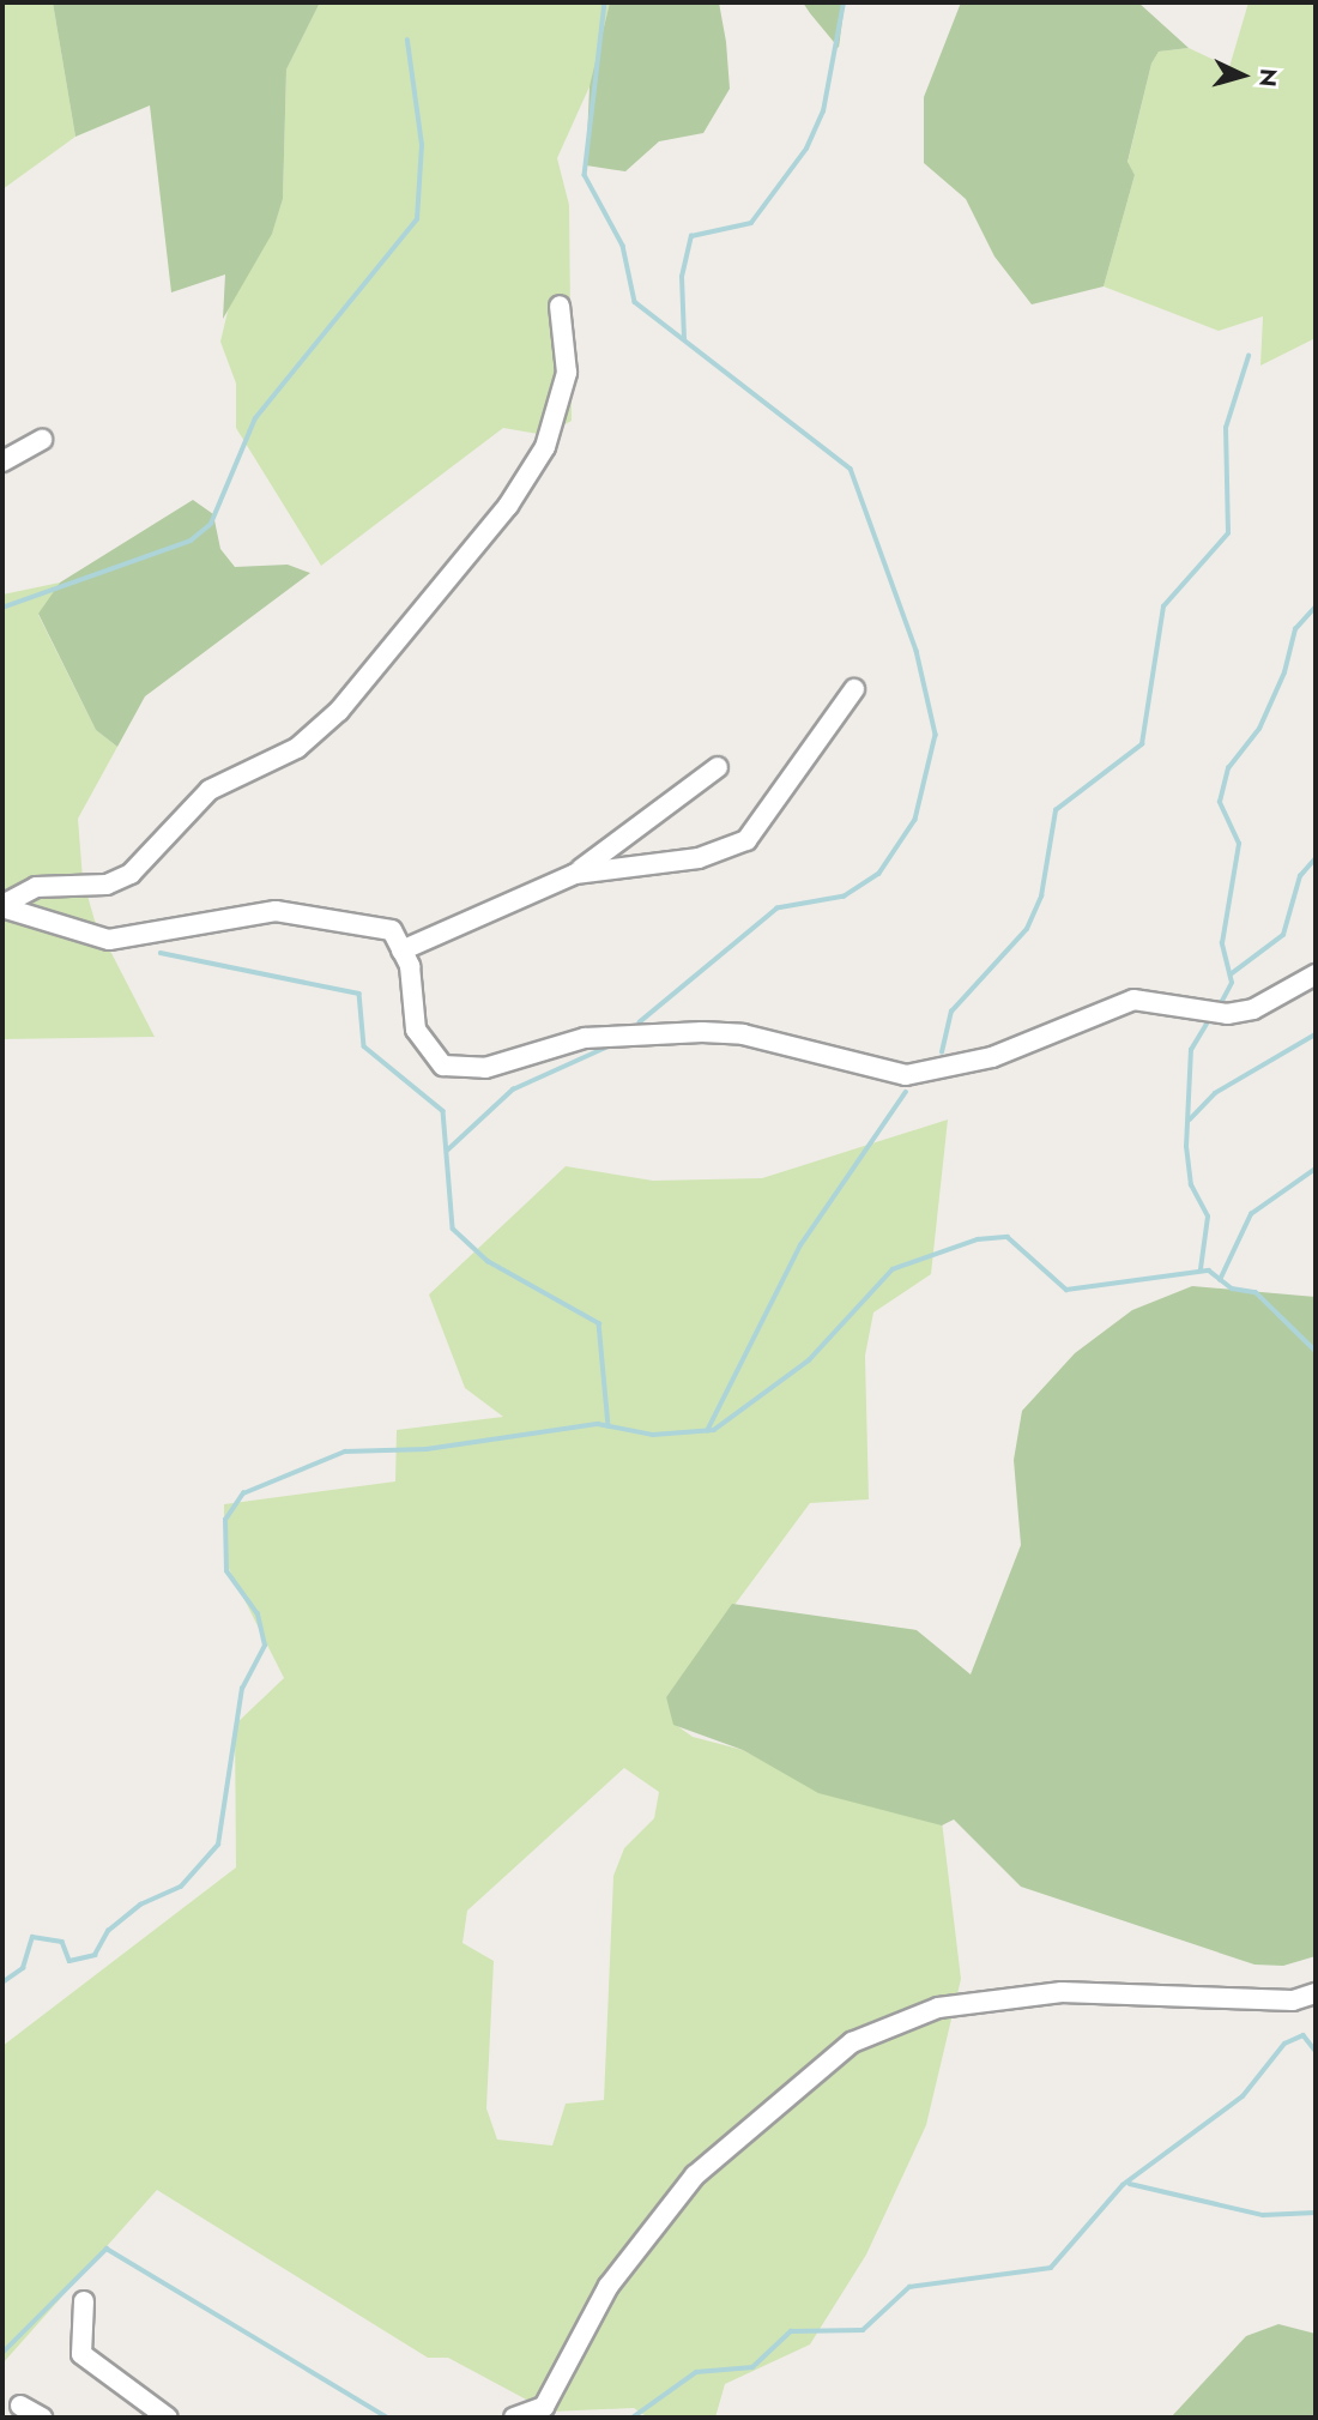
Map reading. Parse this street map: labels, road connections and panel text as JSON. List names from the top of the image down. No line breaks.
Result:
{"north":"right"}
